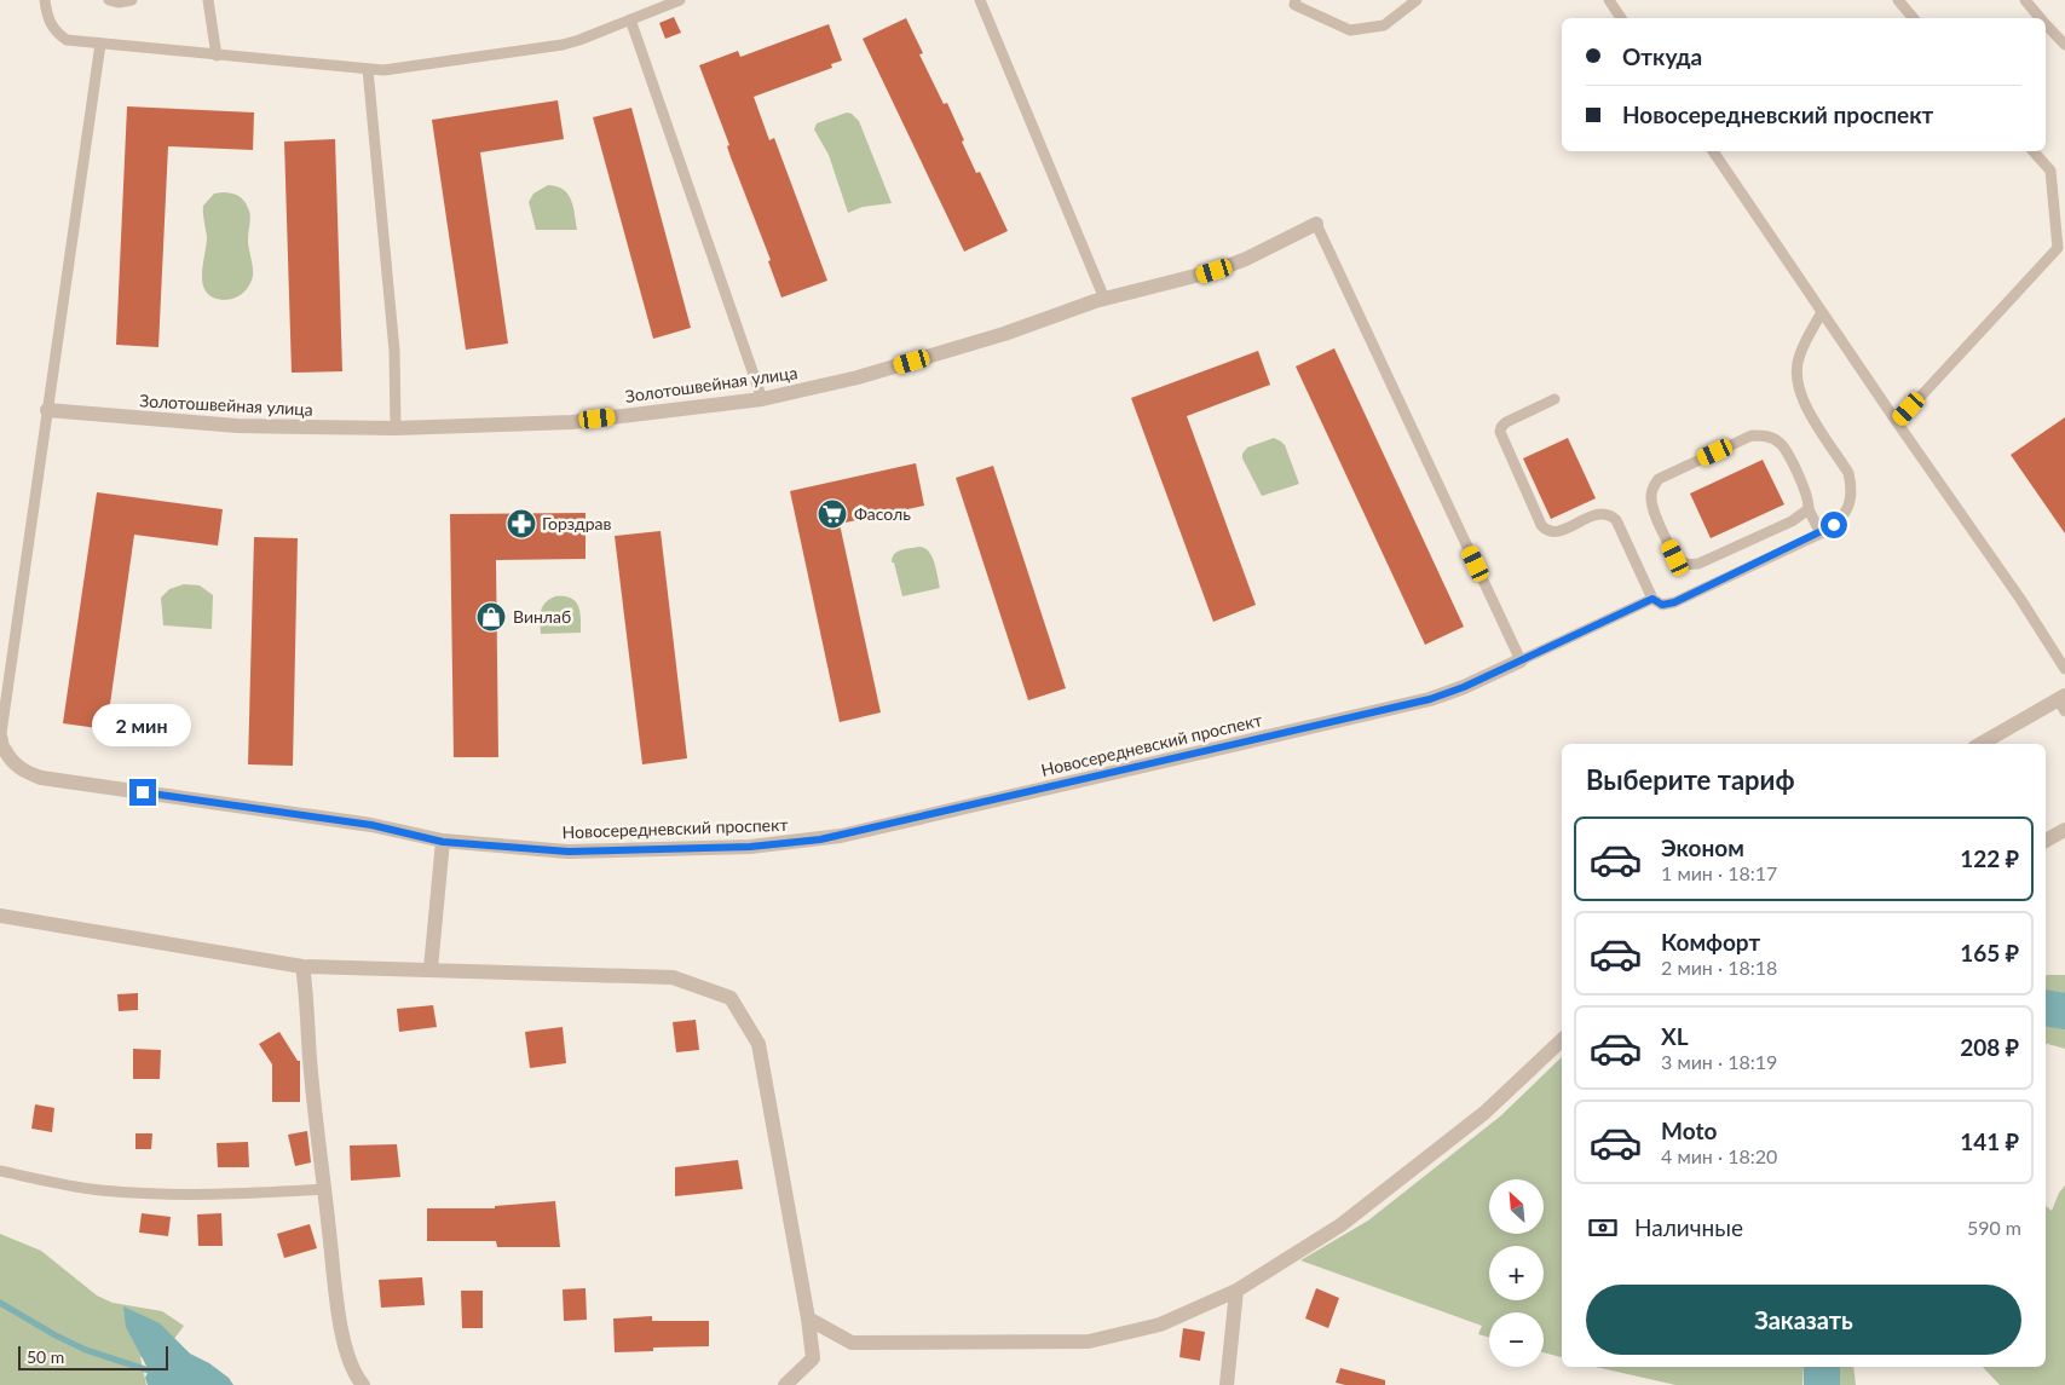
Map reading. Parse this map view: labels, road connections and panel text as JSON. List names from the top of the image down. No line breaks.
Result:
{"streets":{"street":["Золотошвейная улица","Новосередневский проспект"]},"places":{"supermarket":["Фасоль"],"pharmacy":["Горздрав"],"shop":["Винлаб"]},"scale_bar":"50 m","north":"top left","page":{"banner":["Откуда","Новосередневский проспект"],"bubble":"2 мин","heading":"Выберите тариф","list":[{"name":"Эконом","note":"1 мин · 18:17","value":"122 ₽"},{"name":"Комфорт","note":"2 мин · 18:18","value":"165 ₽"},{"name":"XL","note":"3 мин · 18:19","value":"208 ₽"},{"name":"Moto","note":"4 мин · 18:20","value":"141 ₽"}],"map_buttons":["+","−"],"pay":["Наличные","590 m"],"buttons":"Заказать","scale":"50 m"}}
